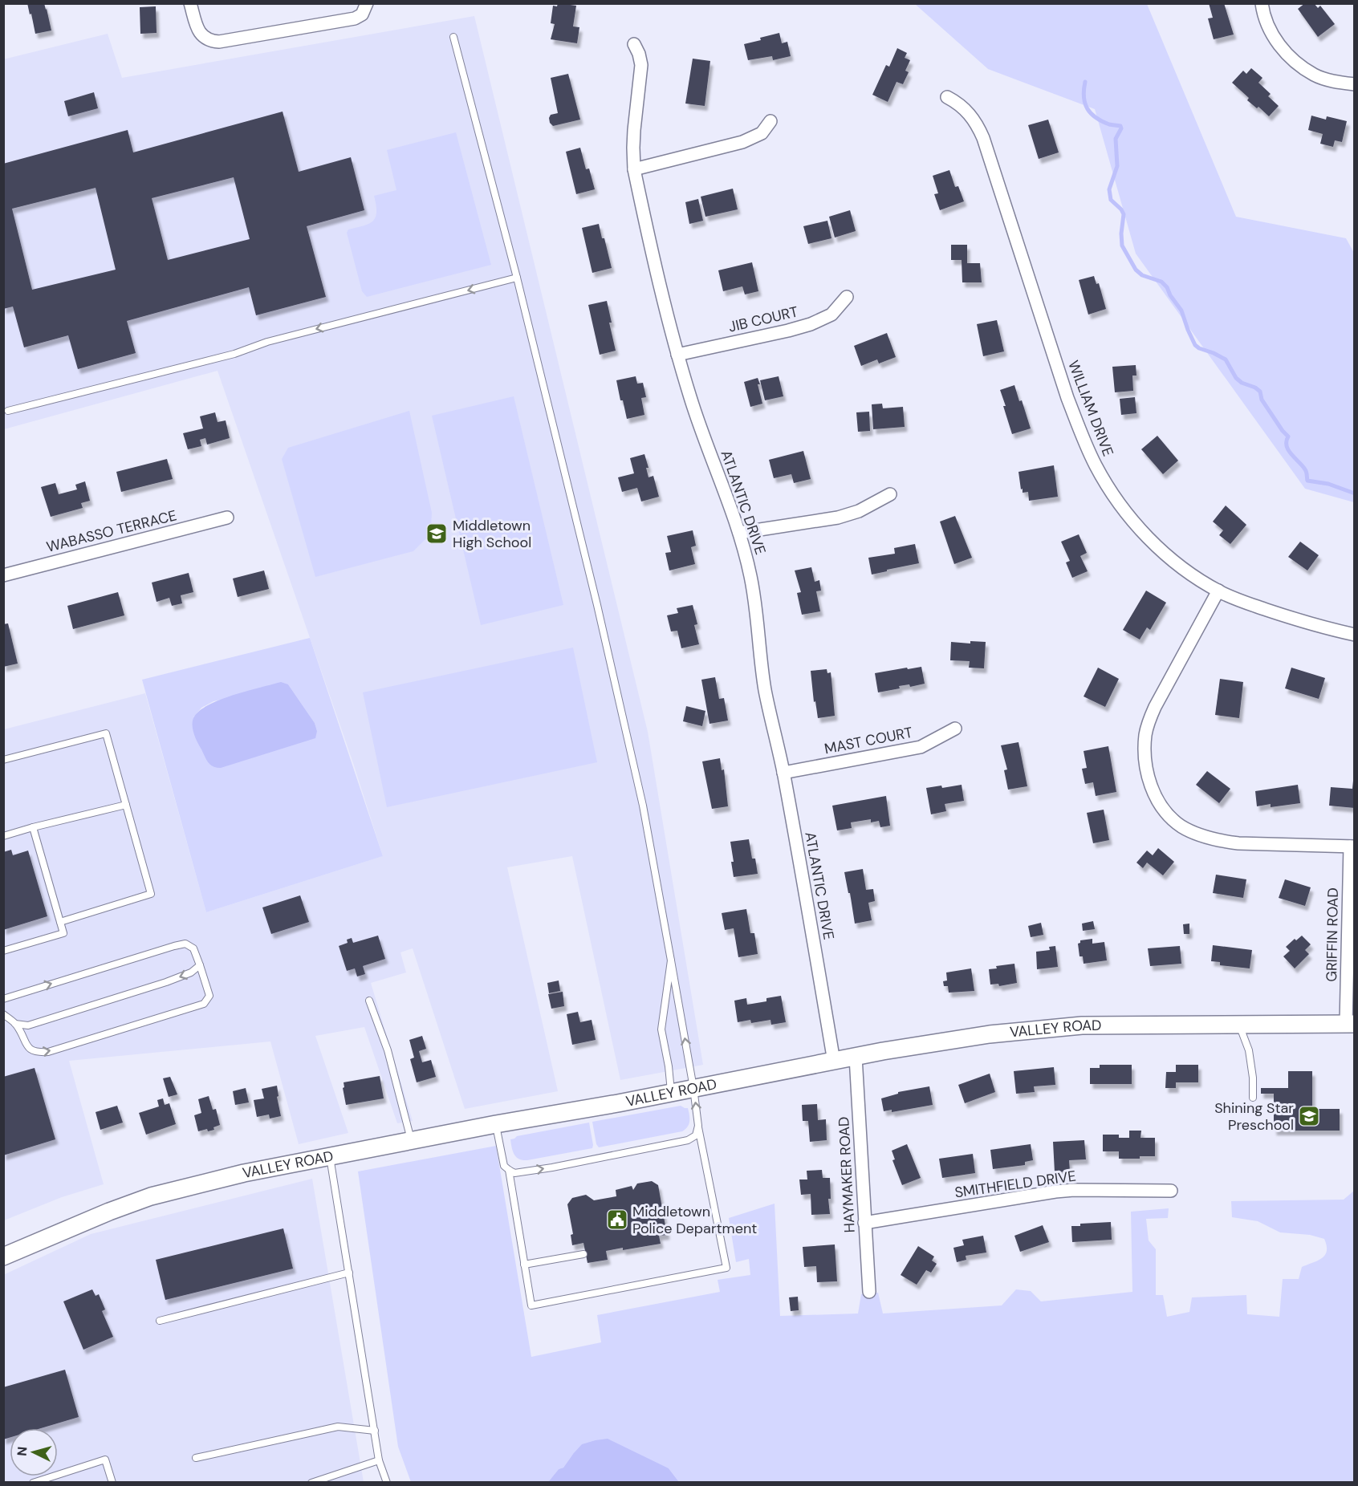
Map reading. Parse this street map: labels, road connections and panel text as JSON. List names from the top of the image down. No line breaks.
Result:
{"streets":{"main road":["VALLEY ROAD"],"street":["JIB COURT","WILLIAM DRIVE","ATLANTIC DRIVE","WABASSO TERRACE","MAST COURT","GRIFFIN ROAD","HAYMAKER ROAD","SMITHFIELD DRIVE"]},"crossings":[["JIB COURT","ATLANTIC DRIVE"],["ATLANTIC DRIVE","MAST COURT"],["ATLANTIC DRIVE","VALLEY ROAD"],["GRIFFIN ROAD","VALLEY ROAD"],["VALLEY ROAD","HAYMAKER ROAD"],["HAYMAKER ROAD","SMITHFIELD DRIVE"]],"places":{"school or university":["Middletown High School","Shining Star Preschool"],"public building":["Middletown Police Department"]},"north":"left"}
